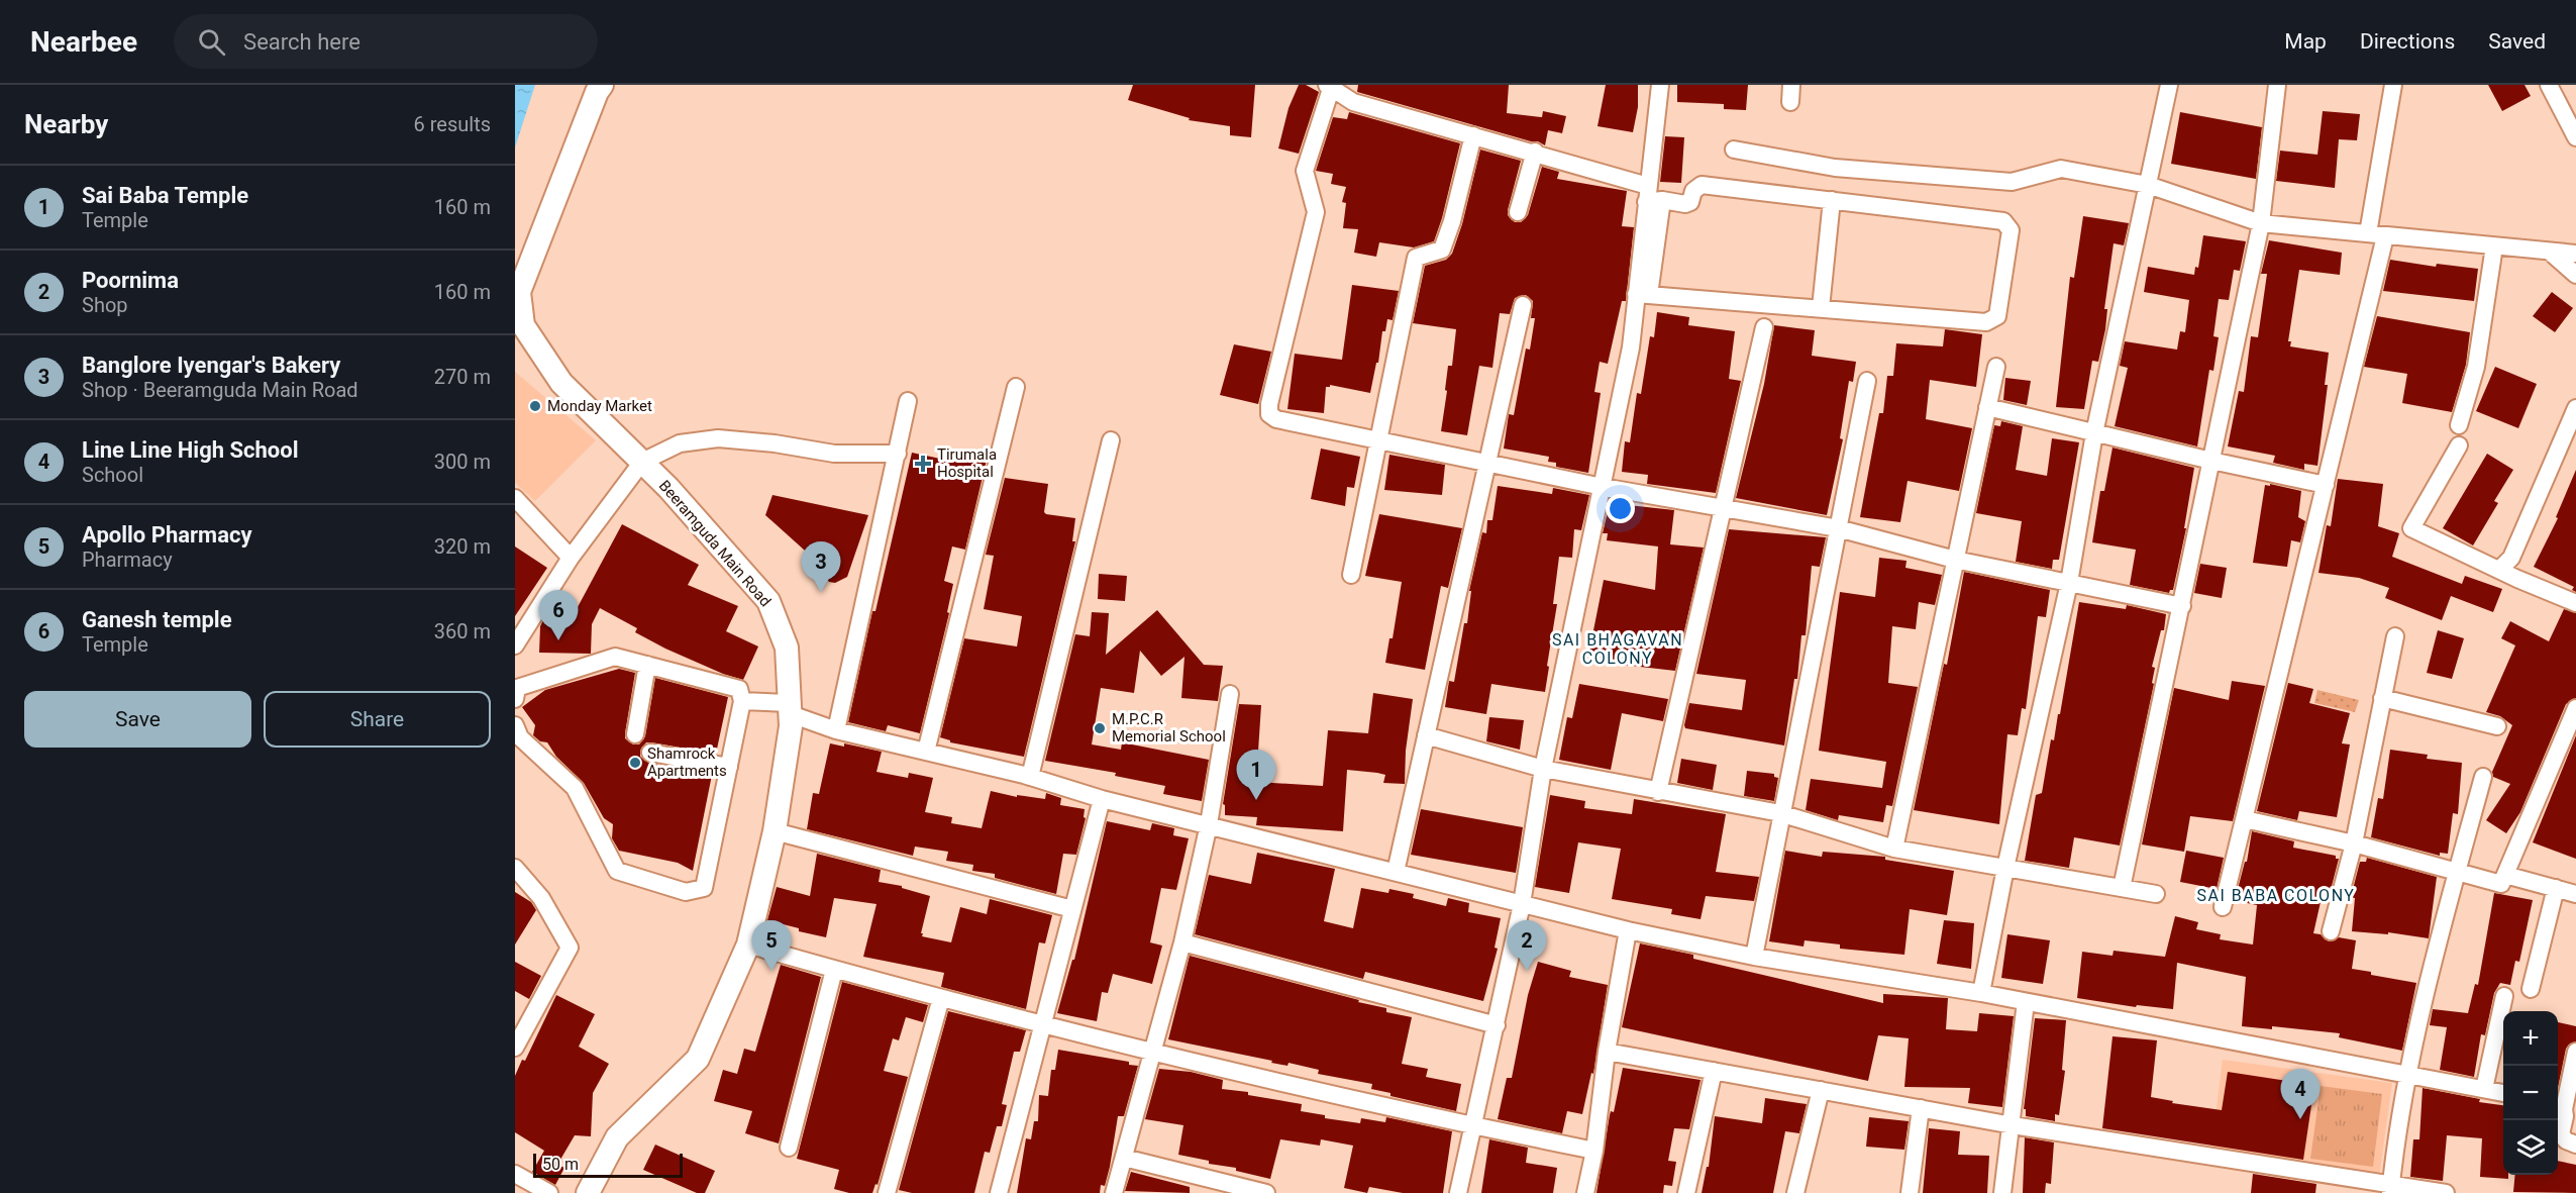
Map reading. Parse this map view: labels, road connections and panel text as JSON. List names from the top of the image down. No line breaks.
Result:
{"streets":{"main road":["Beeramguda Main Road"]},"districts":["SAI BHAGAVAN COLONY","SAI BABA COLONY"],"places":{"other":["Monday Market","M.P.C.R Memorial School","Shamrock Apartments"],"health":["Tirumala Hospital"]},"scale_bar":"50 m","page":{"header":"Nearbee","search":"Search here","nav":["Map","Directions","Saved"],"heading":["Nearby","6 results"],"list":[{"mark":"1","name":"Sai Baba Temple","note":"Temple","value":"160 m"},{"mark":"2","name":"Poornima","note":"Shop","value":"160 m"},{"mark":"3","name":"Banglore Iyengar's Bakery","note":"Shop · Beeramguda Main Road","value":"270 m"},{"mark":"4","name":"Line Line High School","note":"School","value":"300 m"},{"mark":"5","name":"Apollo Pharmacy","note":"Pharmacy","value":"320 m"},{"mark":"6","name":"Ganesh temple","note":"Temple","value":"360 m"}],"pins":["3","6","1","2","5","4"],"buttons":["Save","Share"],"map_buttons":["+","−"],"scale":"50 m"}}
